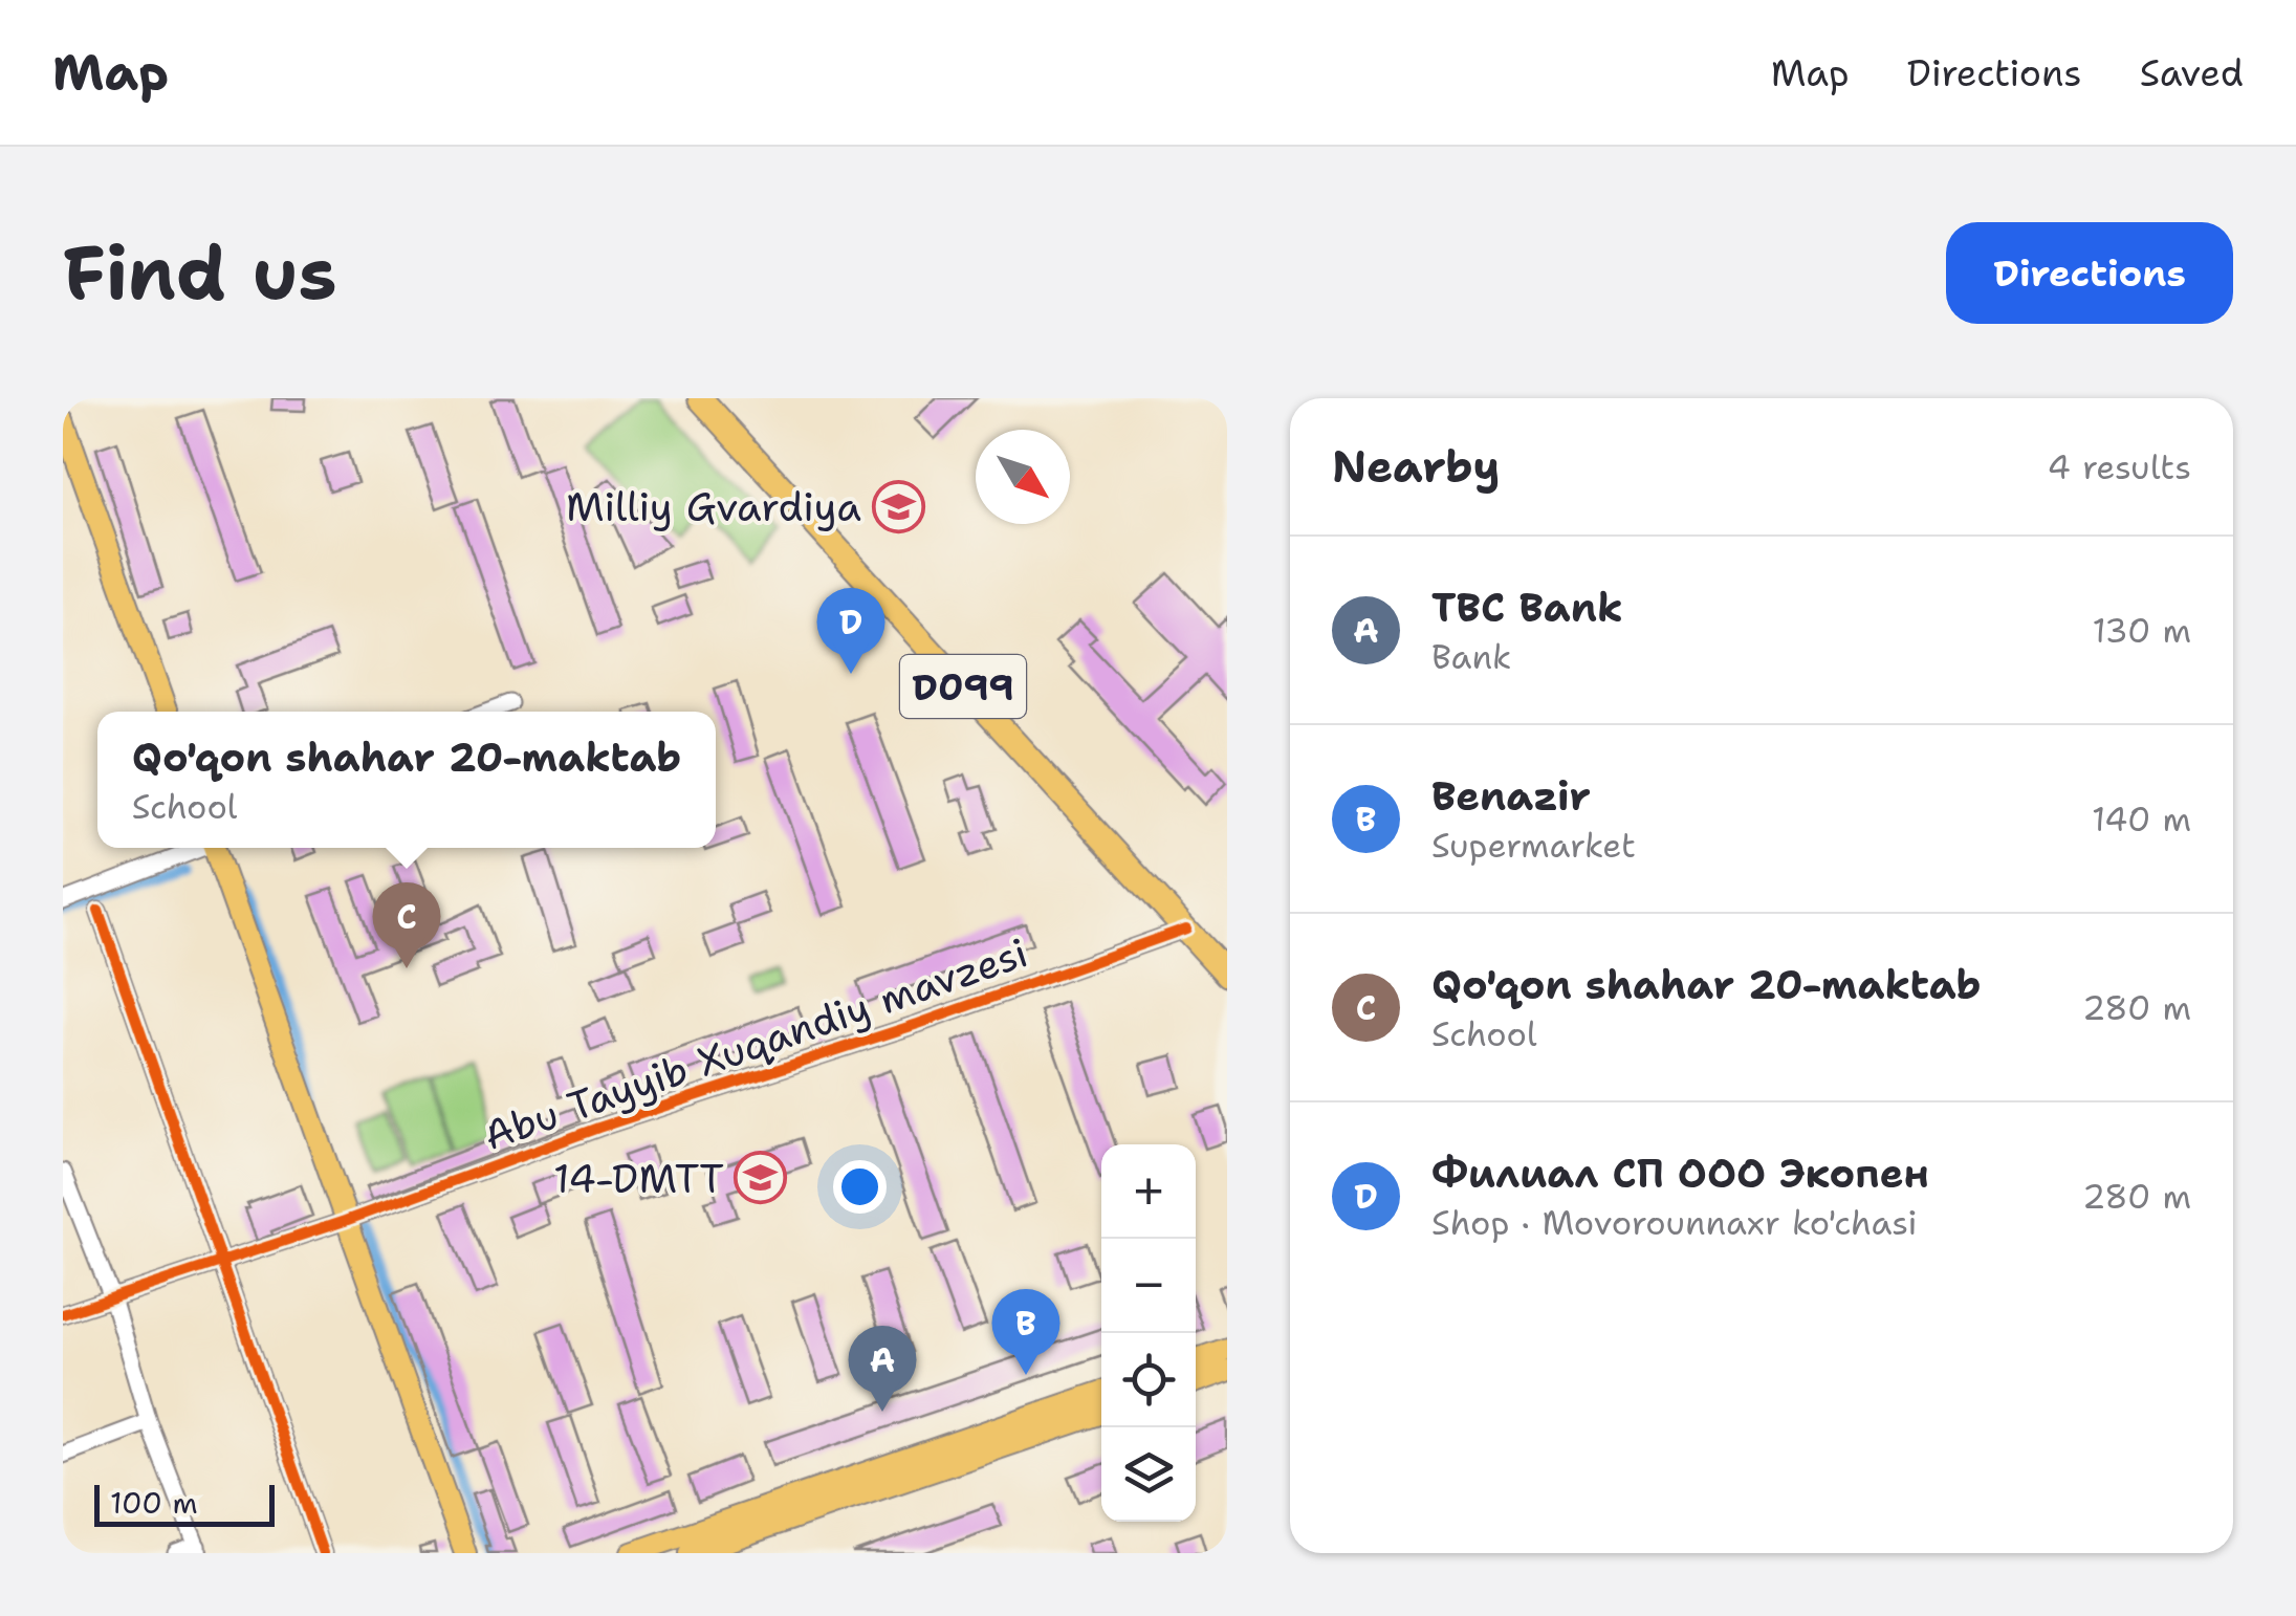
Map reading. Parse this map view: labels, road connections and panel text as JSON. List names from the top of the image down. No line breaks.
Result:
{"streets":{"highway":["D099"],"street":["Abu Tayyib Xuqandiy mavzesi"]},"crossings":[["D099","Abu Tayyib Xuqandiy mavzesi"]],"places":{"school or university":["Milliy Gvardiya","14-DMTT"]},"scale_bar":"100 m","north":"bottom right","page":{"header":"Map","nav":["Map","Directions","Saved"],"buttons":"Directions","title":"Find us","heading":["Nearby","4 results"],"list":[{"mark":"A","name":"TBC Bank","note":"Bank","value":"130 m"},{"mark":"B","name":"Benazir","note":"Supermarket","value":"140 m"},{"mark":"C","name":"Qo'qon shahar 20-maktab","note":"School","value":"280 m"},{"mark":"D","name":"Филиал СП ООО Экопен","note":"Shop · Movorounnaxr ko'chasi","value":"280 m"}],"pins":["D","C","B","A"],"popup":["Qo'qon shahar 20-maktab","School"],"map_buttons":["+","−"],"scale":"100 m"}}
